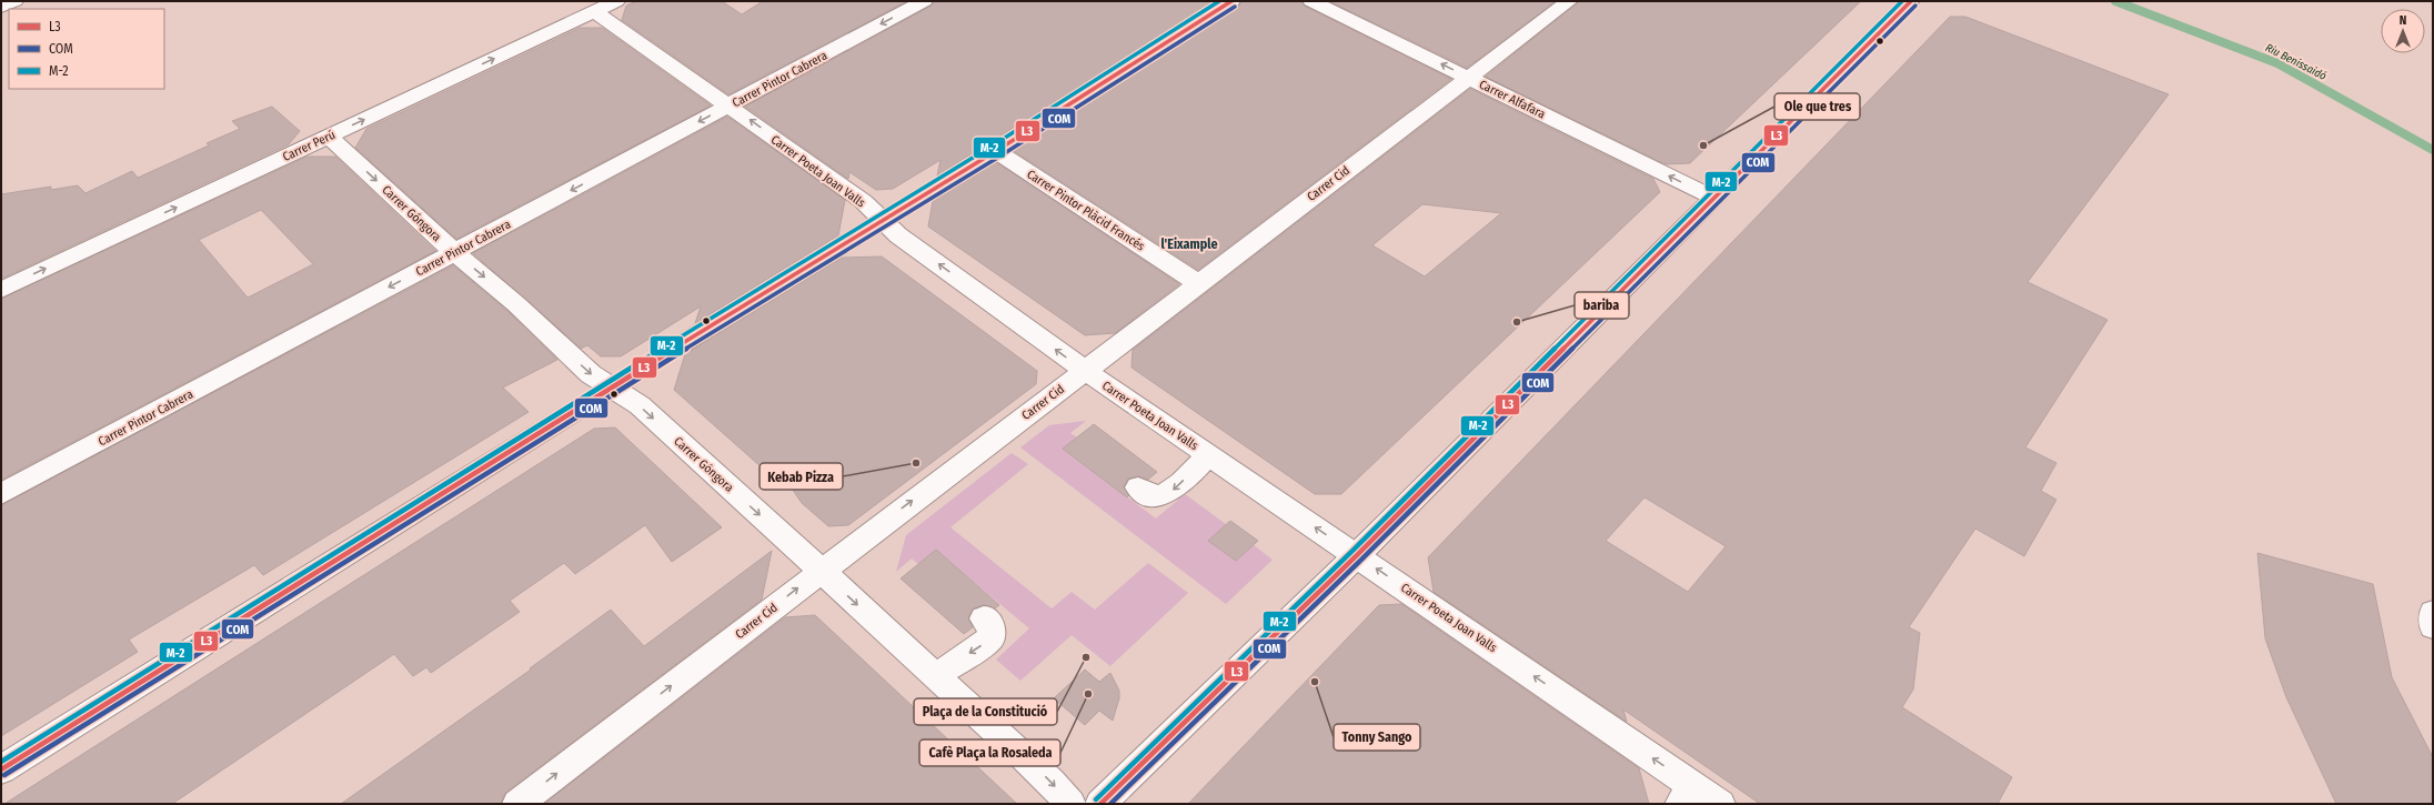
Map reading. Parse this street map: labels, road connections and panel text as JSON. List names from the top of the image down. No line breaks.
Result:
{"streets":{"street":["Carrer Pintor Cabrera","Carrer Alfafara","Carrer Perú","Carrer Poeta Joan Valls","Carrer Cid","Carrer Pintor Plàcid Francés","Carrer Góngora"]},"crossings":[["Carrer Pintor Cabrera","Carrer Poeta Joan Valls"],["Carrer Pintor Cabrera","Carrer Góngora"],["Carrer Alfafara","Carrer Cid"],["Carrer Perú","Carrer Poeta Joan Valls"],["Carrer Perú","Carrer Góngora"],["Carrer Poeta Joan Valls","Carrer Cid"],["Carrer Cid","Carrer Pintor Plàcid Francés"],["Carrer Cid","Carrer Góngora"]],"one_way":["Carrer Alfafara","Carrer Perú","Carrer Poeta Joan Valls","Carrer Cid","Carrer Góngora"],"districts":["l'Eixample"],"water":["Riu Benissaidó"],"places":["Ole que tres","bariba","Kebab Pizza","Plaça de la Constitució","Tonny Sango","Cafè Plaça la Rosaleda"],"lines":["transit line L3","transit line M-2","transit line COM"],"legend":["L3","COM","M-2"],"north":"top"}
